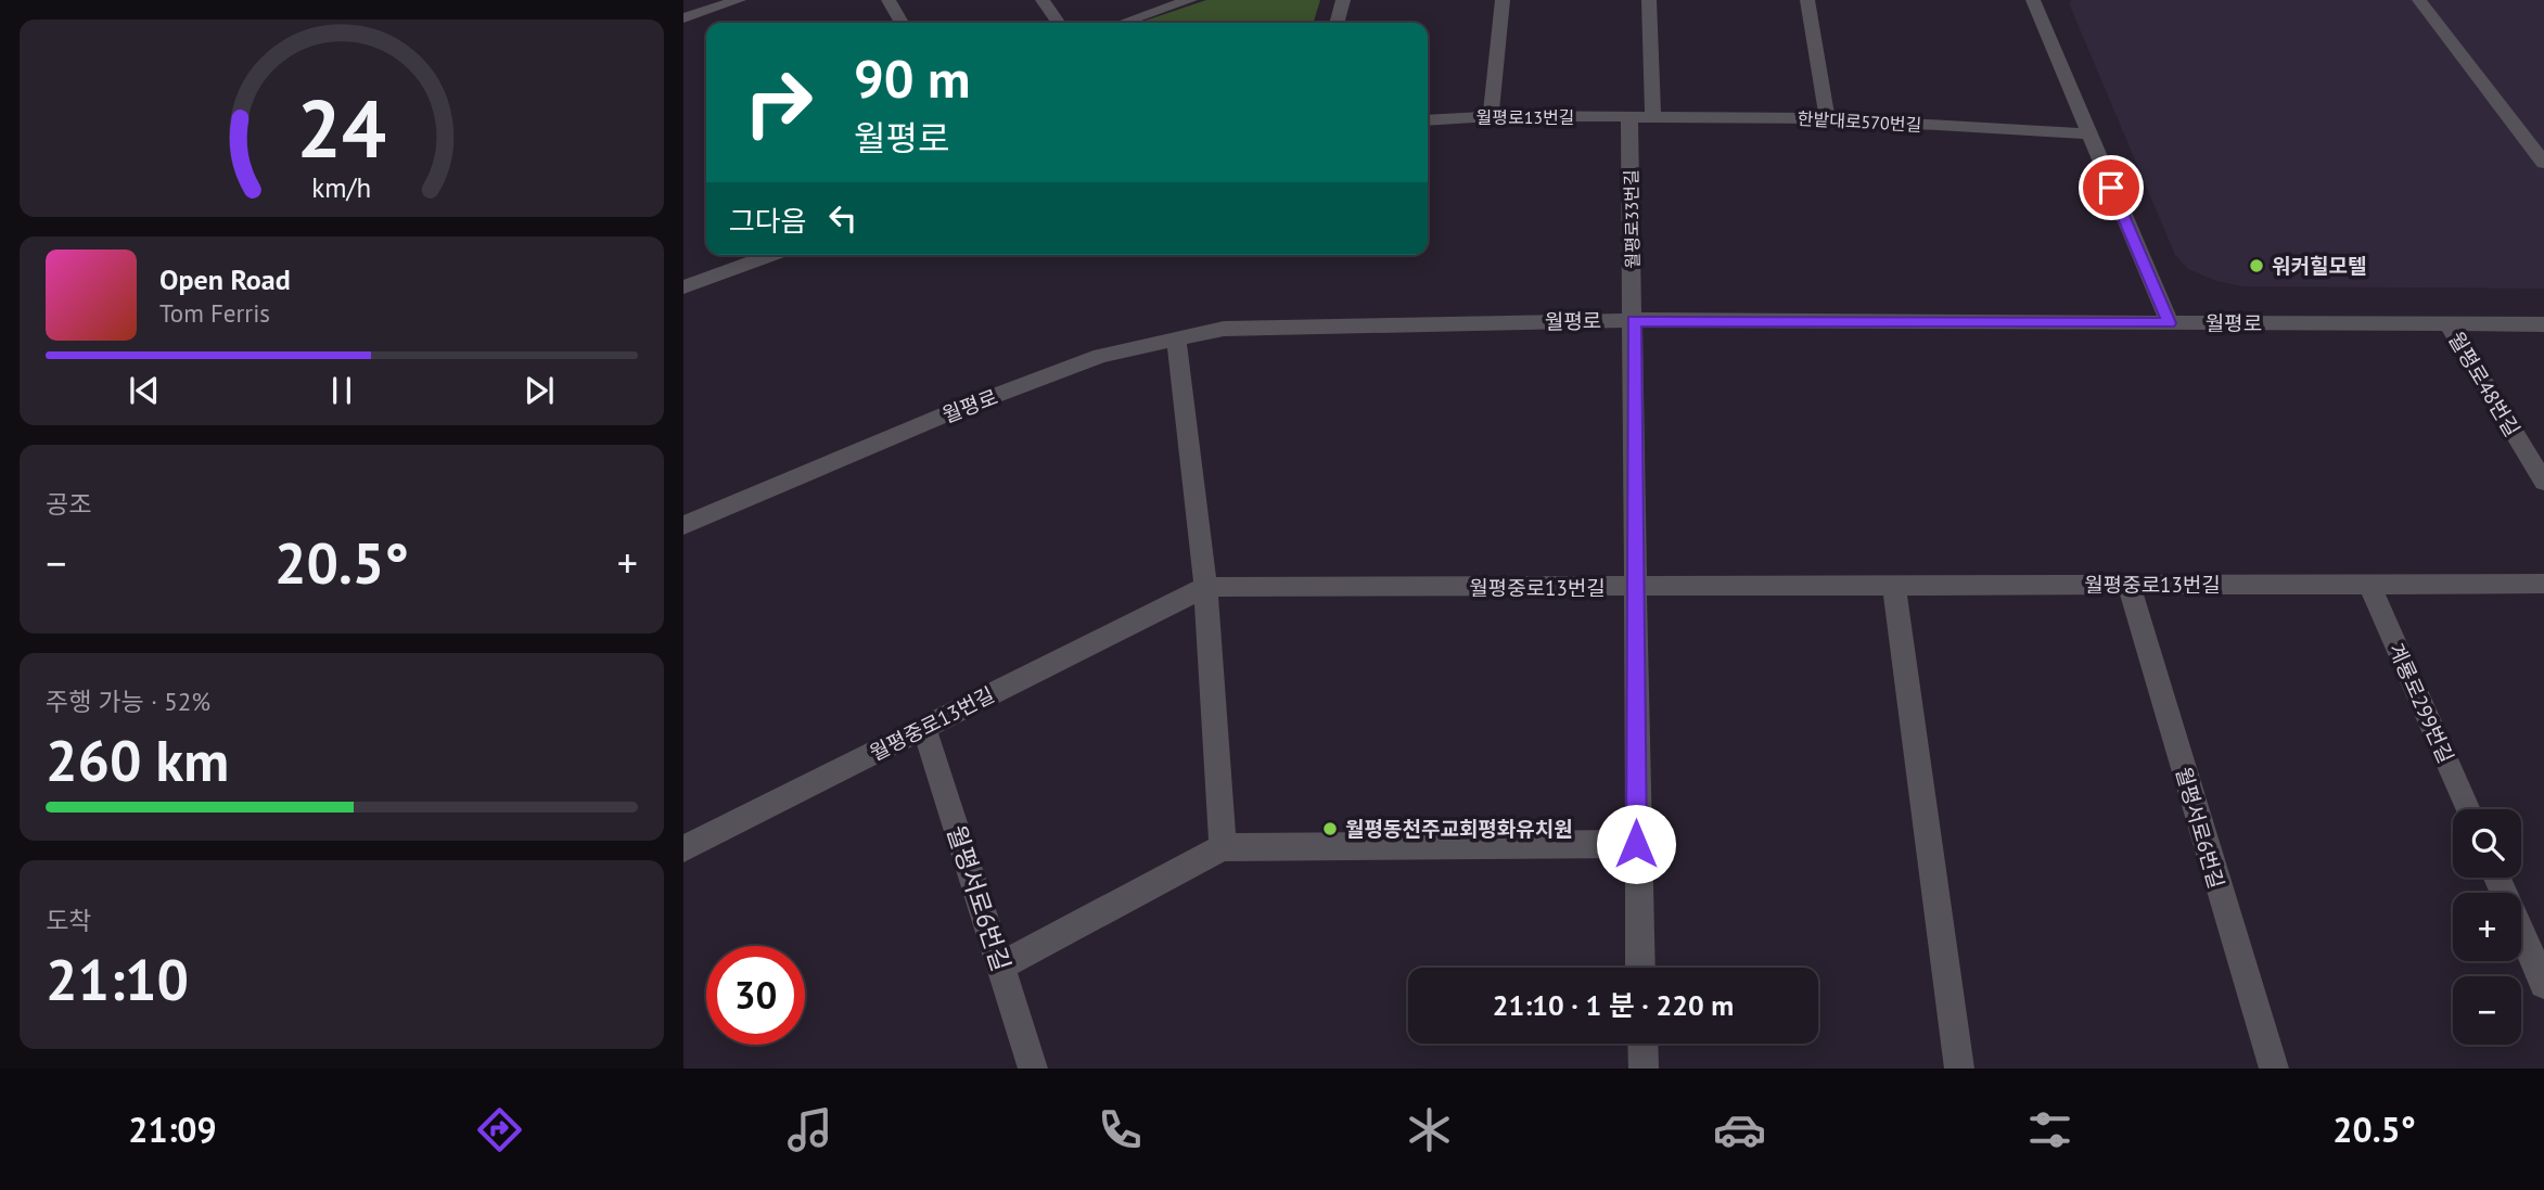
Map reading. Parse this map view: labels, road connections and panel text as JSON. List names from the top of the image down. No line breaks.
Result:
{"streets":{"street":["월평로13번길","한밭대로570번길","월평로33번길","월평로","월평로48번길","월평중로13번길","계룡로299번길","월평서로6번길"]},"crossings":[["월평로13번길","한밭대로570번길"],["월평로13번길","월평로33번길"],["한밭대로570번길","월평로33번길"],["월평로33번길","월평로"],["월평로33번길","월평중로13번길"],["월평로","월평로48번길"],["월평중로13번길","계룡로299번길"],["월평중로13번길","월평서로6번길"]],"places":["워커힐모텔","월평동천주교회평화유치원"],"page":{"turn":["90 m","월평로"],"then":"그다음","song":["Open Road","Tom Ferris"],"tile":["공조",["주행 가능 · 52%","260 km"],["도착","21:10"]],"heat":["−","20.5°","+"],"map_buttons":["+","−"],"limit":"30","trip":"21:10 · 1 분 · 220 m","tabs":["21:09","20.5°"],"gauge":["24","km/h"]}}
